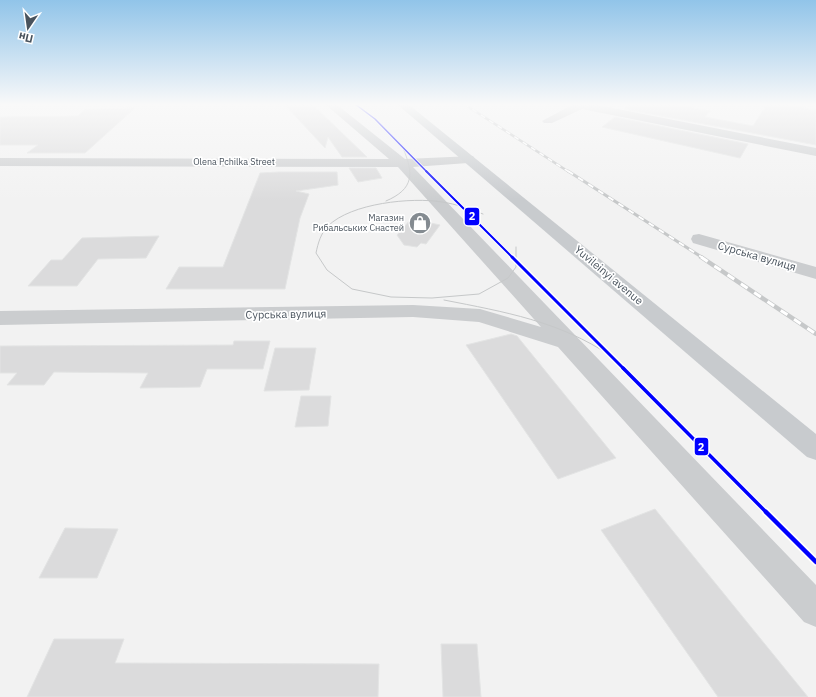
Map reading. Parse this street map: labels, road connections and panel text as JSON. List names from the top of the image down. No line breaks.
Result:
{"streets":{"main road":["Yuvileinyi avenue"],"street":["Olena Pchilka Street","Сурська вулиця"]},"crossings":[["Olena Pchilka Street","Yuvileinyi avenue"]],"places":{"shop":["Магазин Рибальських Снастей"]},"lines":["transit line 2"],"north":"bottom"}
